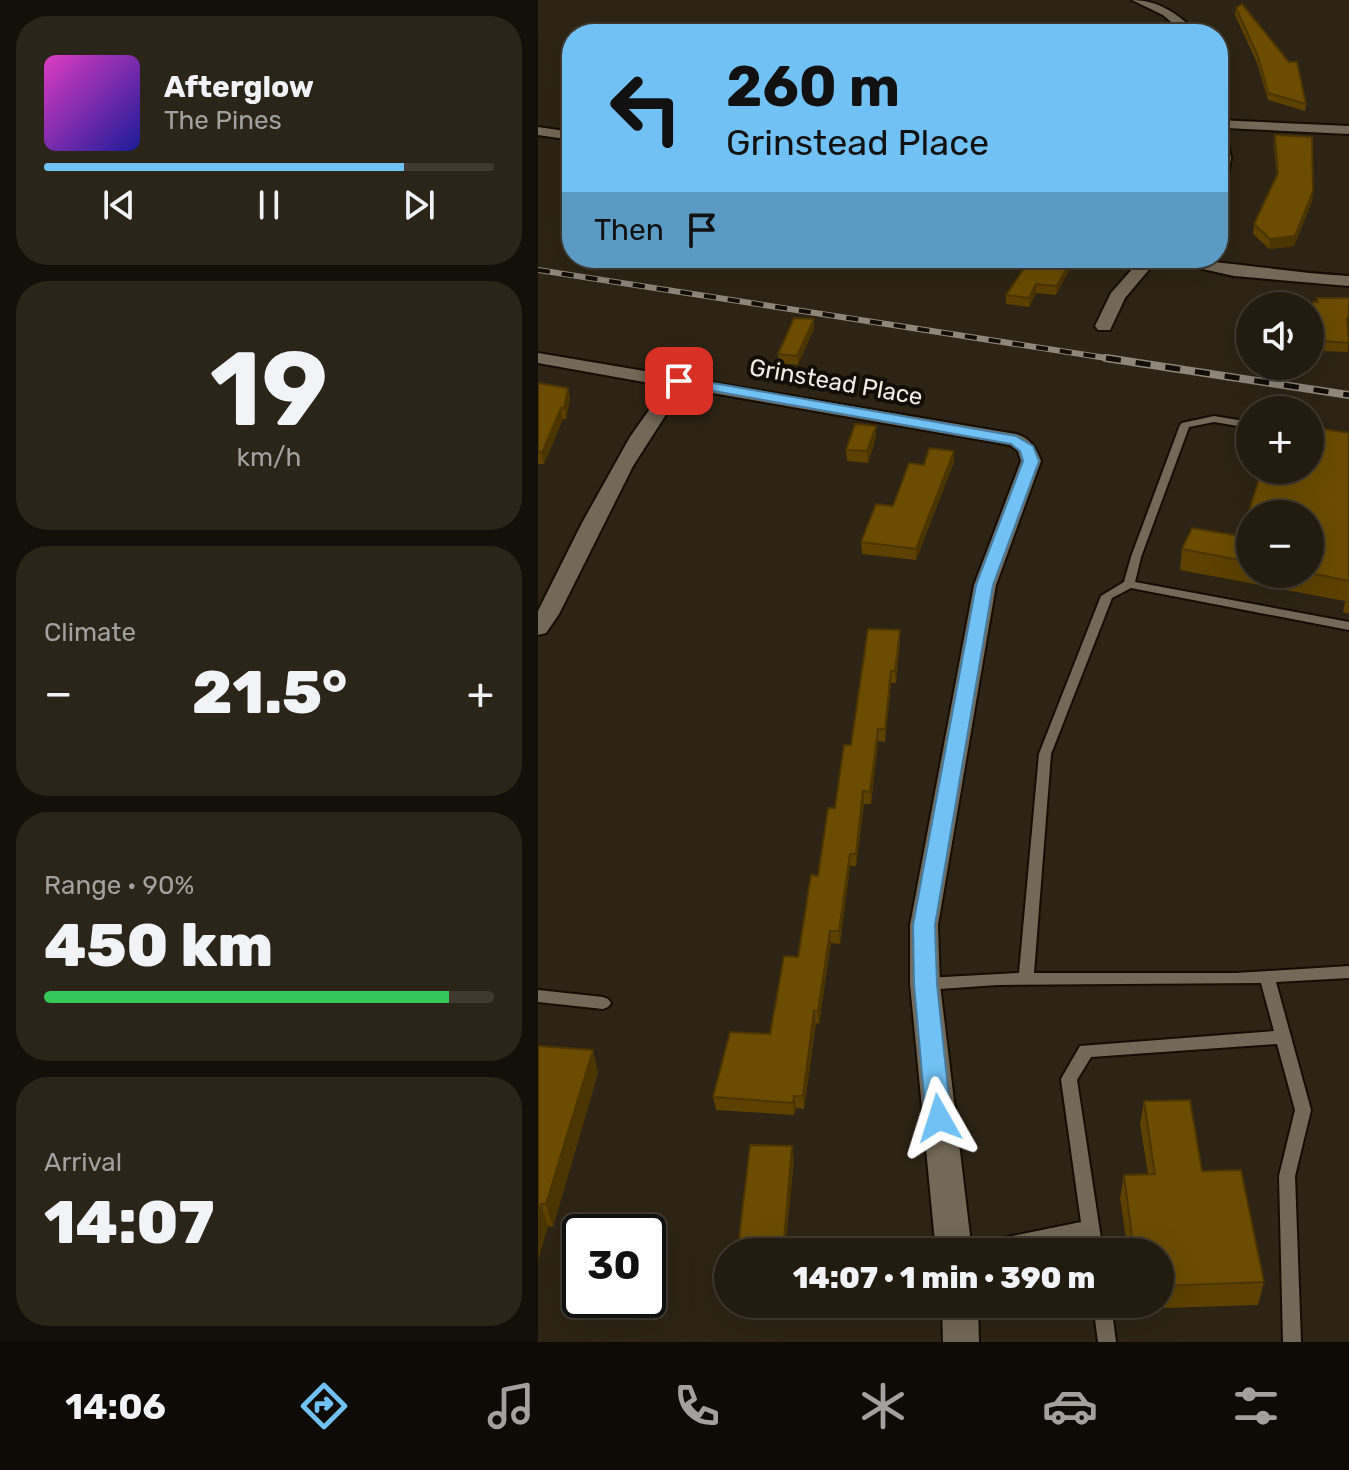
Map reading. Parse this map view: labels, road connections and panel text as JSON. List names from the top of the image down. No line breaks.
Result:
{"streets":{"street":["Grinstead Place"]},"page":{"turn":["260 m","Grinstead Place"],"song":["Afterglow","The Pines"],"then":"Then","tile":[["19","km/h"],"Climate",["Range · 90%","450 km"],["Arrival","14:07"]],"map_buttons":["+","−"],"heat":["−","21.5°","+"],"limit":"30","trip":"14:07 · 1 min · 390 m","tabs":"14:06"}}
